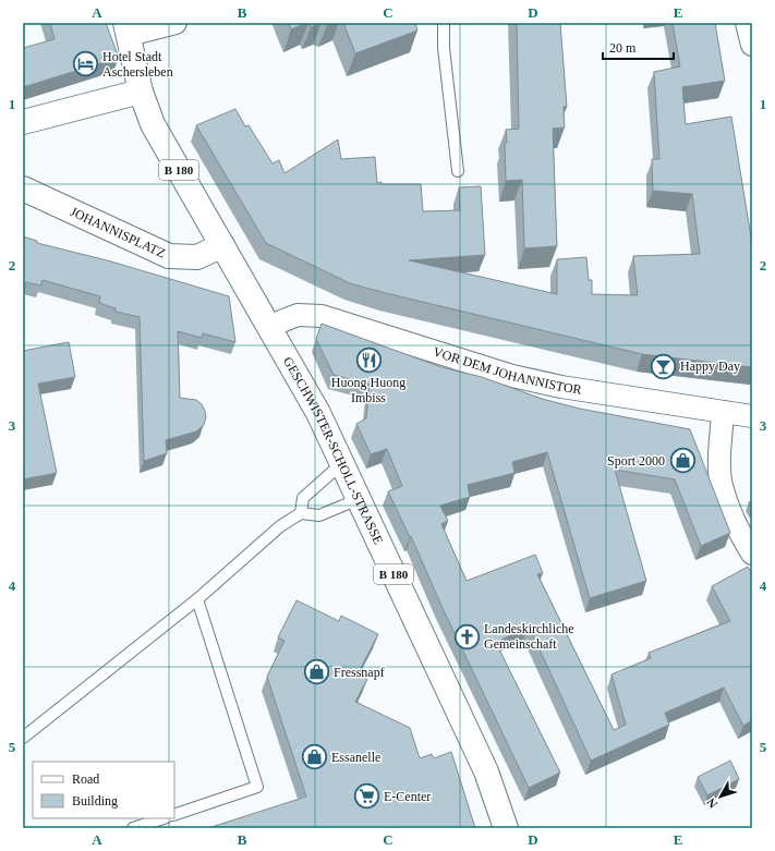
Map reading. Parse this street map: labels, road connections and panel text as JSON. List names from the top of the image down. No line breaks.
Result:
{"streets":{"main road":["B 180","JOHANNISPLATZ","GESCHWISTER-SCHOLL-STRASSE"],"street":["VOR DEM JOHANNISTOR"]},"crossings":[["B 180","JOHANNISPLATZ"],["B 180","GESCHWISTER-SCHOLL-STRASSE"],["JOHANNISPLATZ","GESCHWISTER-SCHOLL-STRASSE"],["VOR DEM JOHANNISTOR","GESCHWISTER-SCHOLL-STRASSE"]],"places":{"hotel":["Hotel Stadt Aschersleben"],"restaurant":["Huong Huong Imbiss"],"bar":["Happy Day"],"shop":["Sport 2000","Fressnapf","Essanelle"],"church":["Landeskirchliche Gemeinschaft"],"supermarket":["E-Center"]},"legend":["Road","Building"],"scale_bar":"20 m","north":"bottom left","grid":{"columns":["A","B","C","D","E"],"rows":["1","2","3","4","5"]}}
